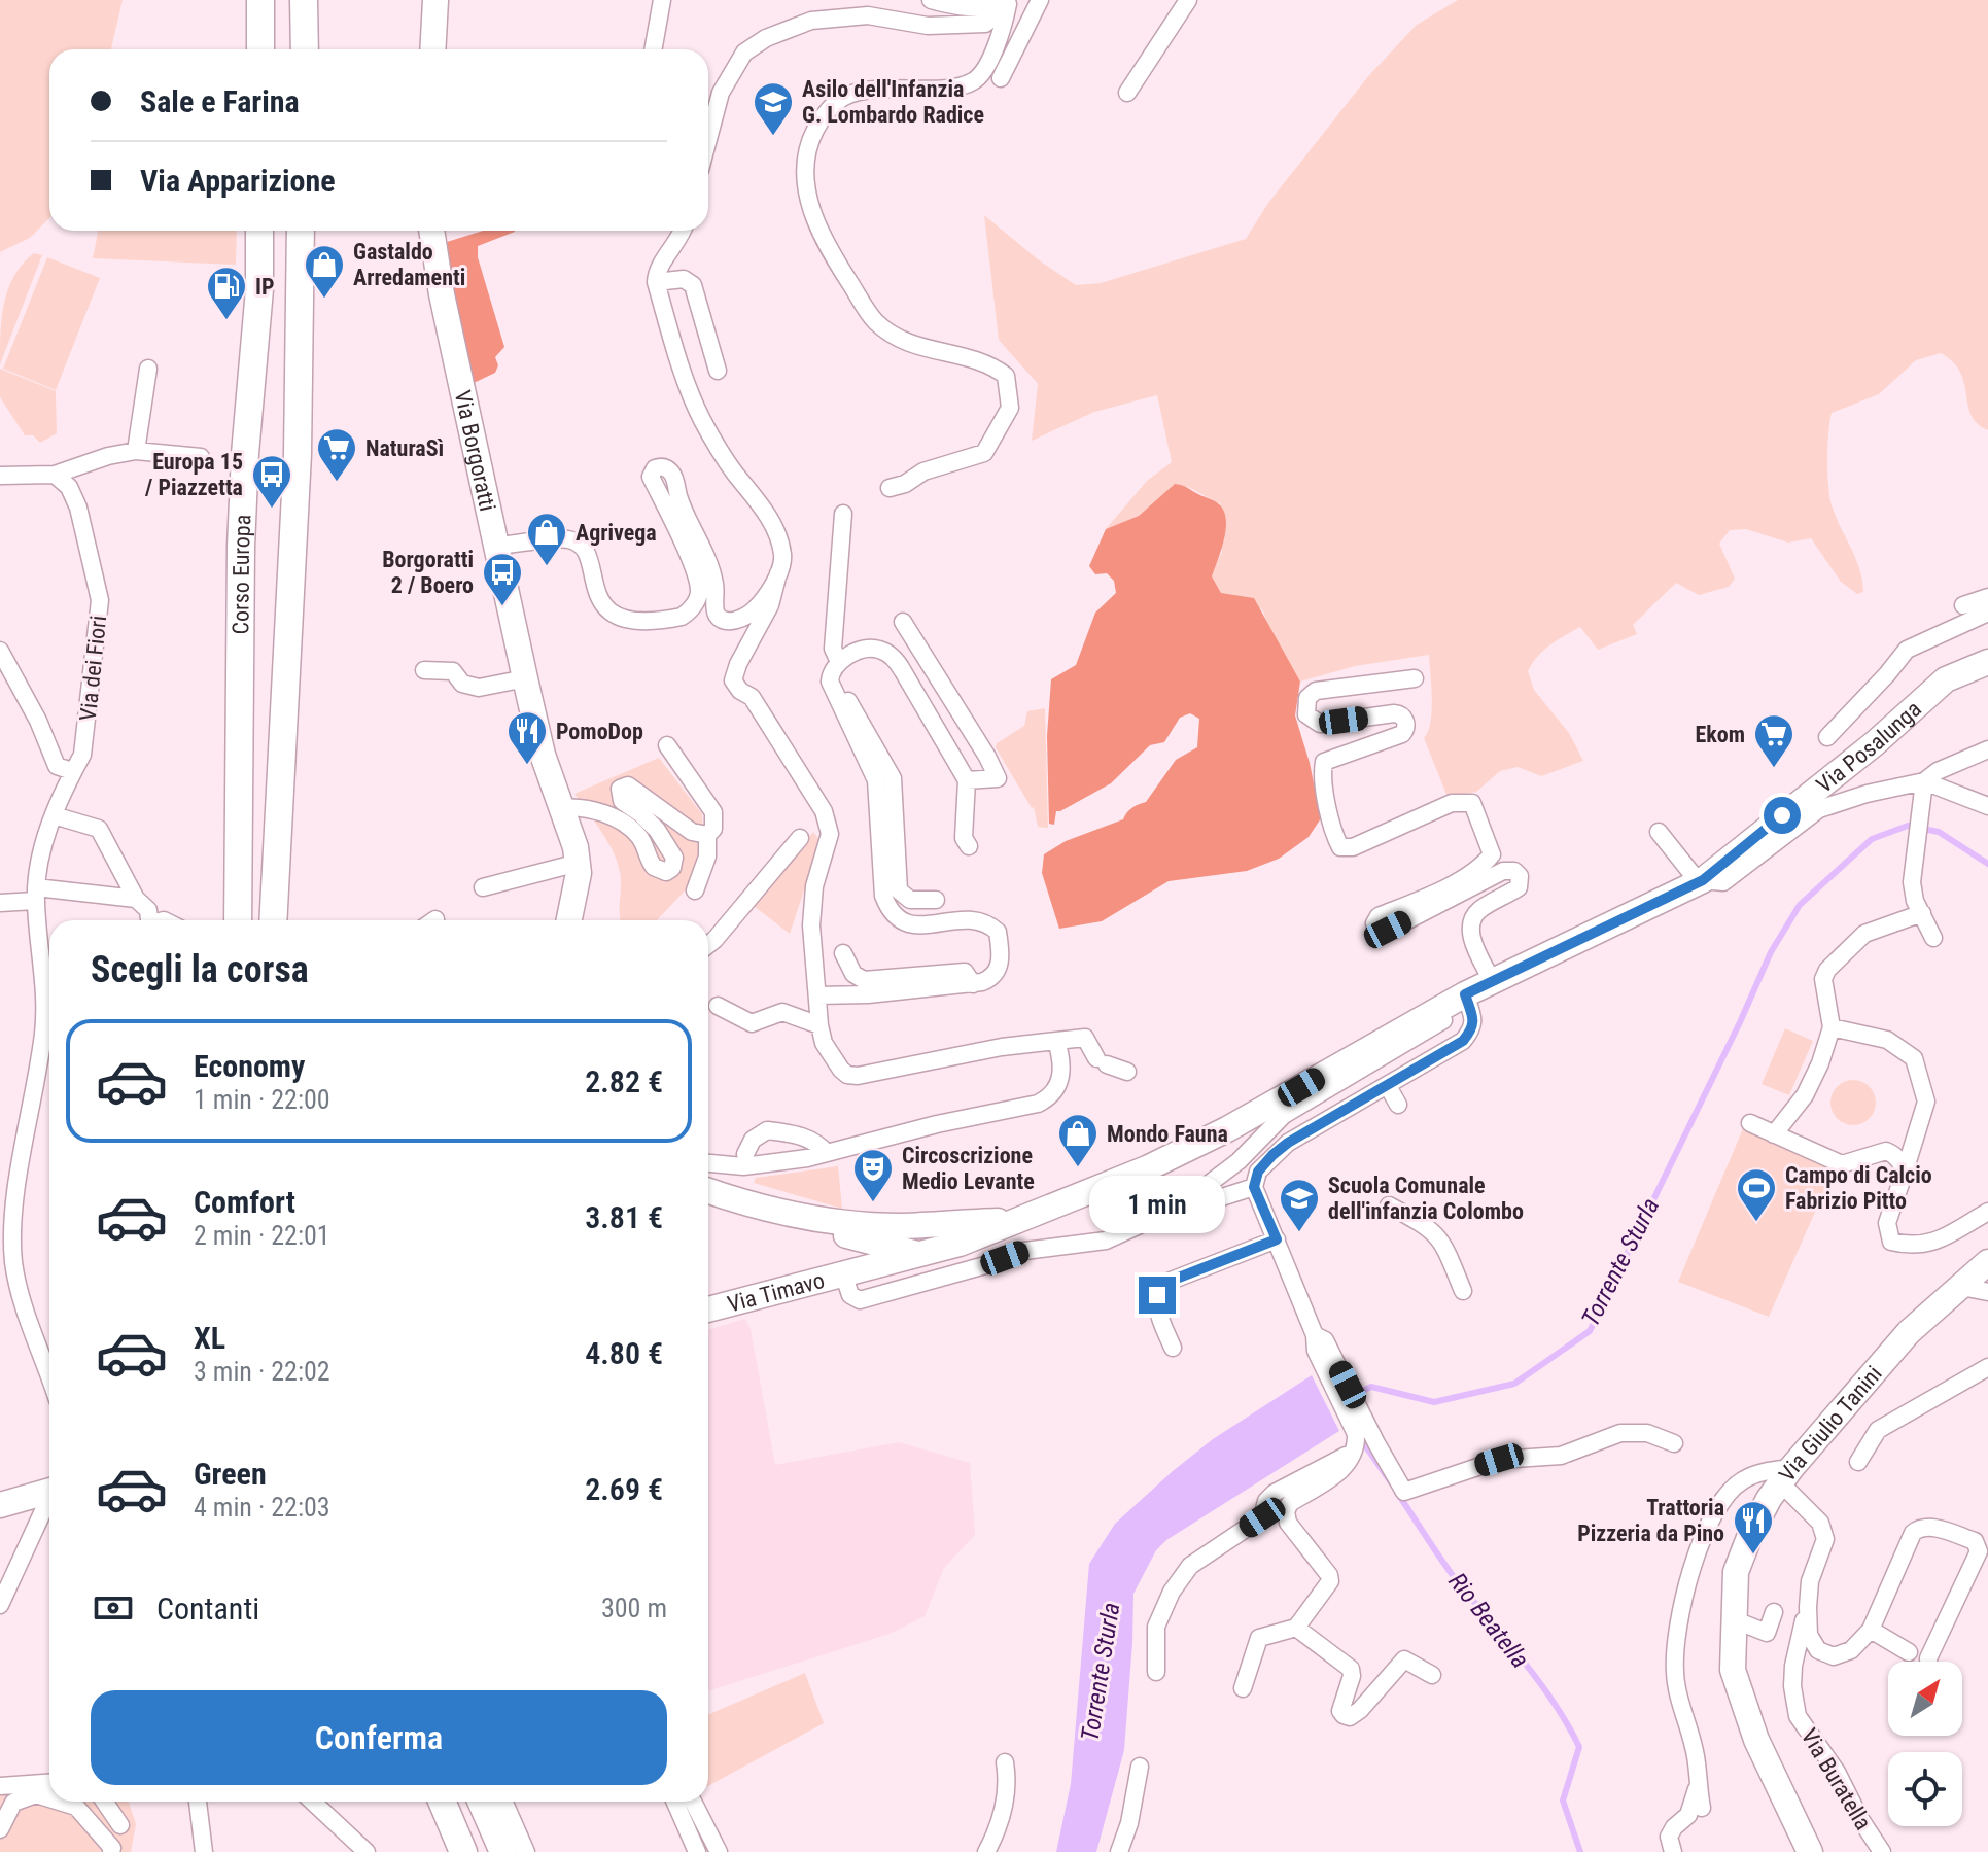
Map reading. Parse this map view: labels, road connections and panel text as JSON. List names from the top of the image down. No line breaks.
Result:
{"streets":{"main road":["Via Borgoratti","Corso Europa","Via Posalunga","Via Timavo","Via Giulio Tanini"],"street":["Via dei Fiori","Via Buratella"]},"crossings":[["Via Posalunga","Via Timavo"],["Via Giulio Tanini","Via Buratella"]],"water":["Torrente Sturla","Rio Beatella"],"places":{"school or university":["Asilo dell'Infanzia G. Lombardo Radice","Scuola Comunale dell'infanzia Colombo"],"shop":["Gastaldo Arredamenti","Agrivega","Mondo Fauna"],"fuel station":["IP"],"supermarket":["NaturaSì","Ekom"],"bus stop":["Europa 15 / Piazzetta","Borgoratti 2 / Boero"],"restaurant":["PomoDop","Trattoria Pizzeria da Pino"],"theatre":["Circoscrizione Medio Levante"],"sports":["Campo di Calcio Fabrizio Pitto"]},"north":"top right","page":{"banner":["Sale e Farina","Via Apparizione"],"heading":"Scegli la corsa","list":[{"name":"Economy","note":"1 min · 22:00","value":"2.82 €"},{"name":"Comfort","note":"2 min · 22:01","value":"3.81 €"},{"name":"XL","note":"3 min · 22:02","value":"4.80 €"},{"name":"Green","note":"4 min · 22:03","value":"2.69 €"}],"bubble":"1 min","pay":["Contanti","300 m"],"buttons":"Conferma"}}
